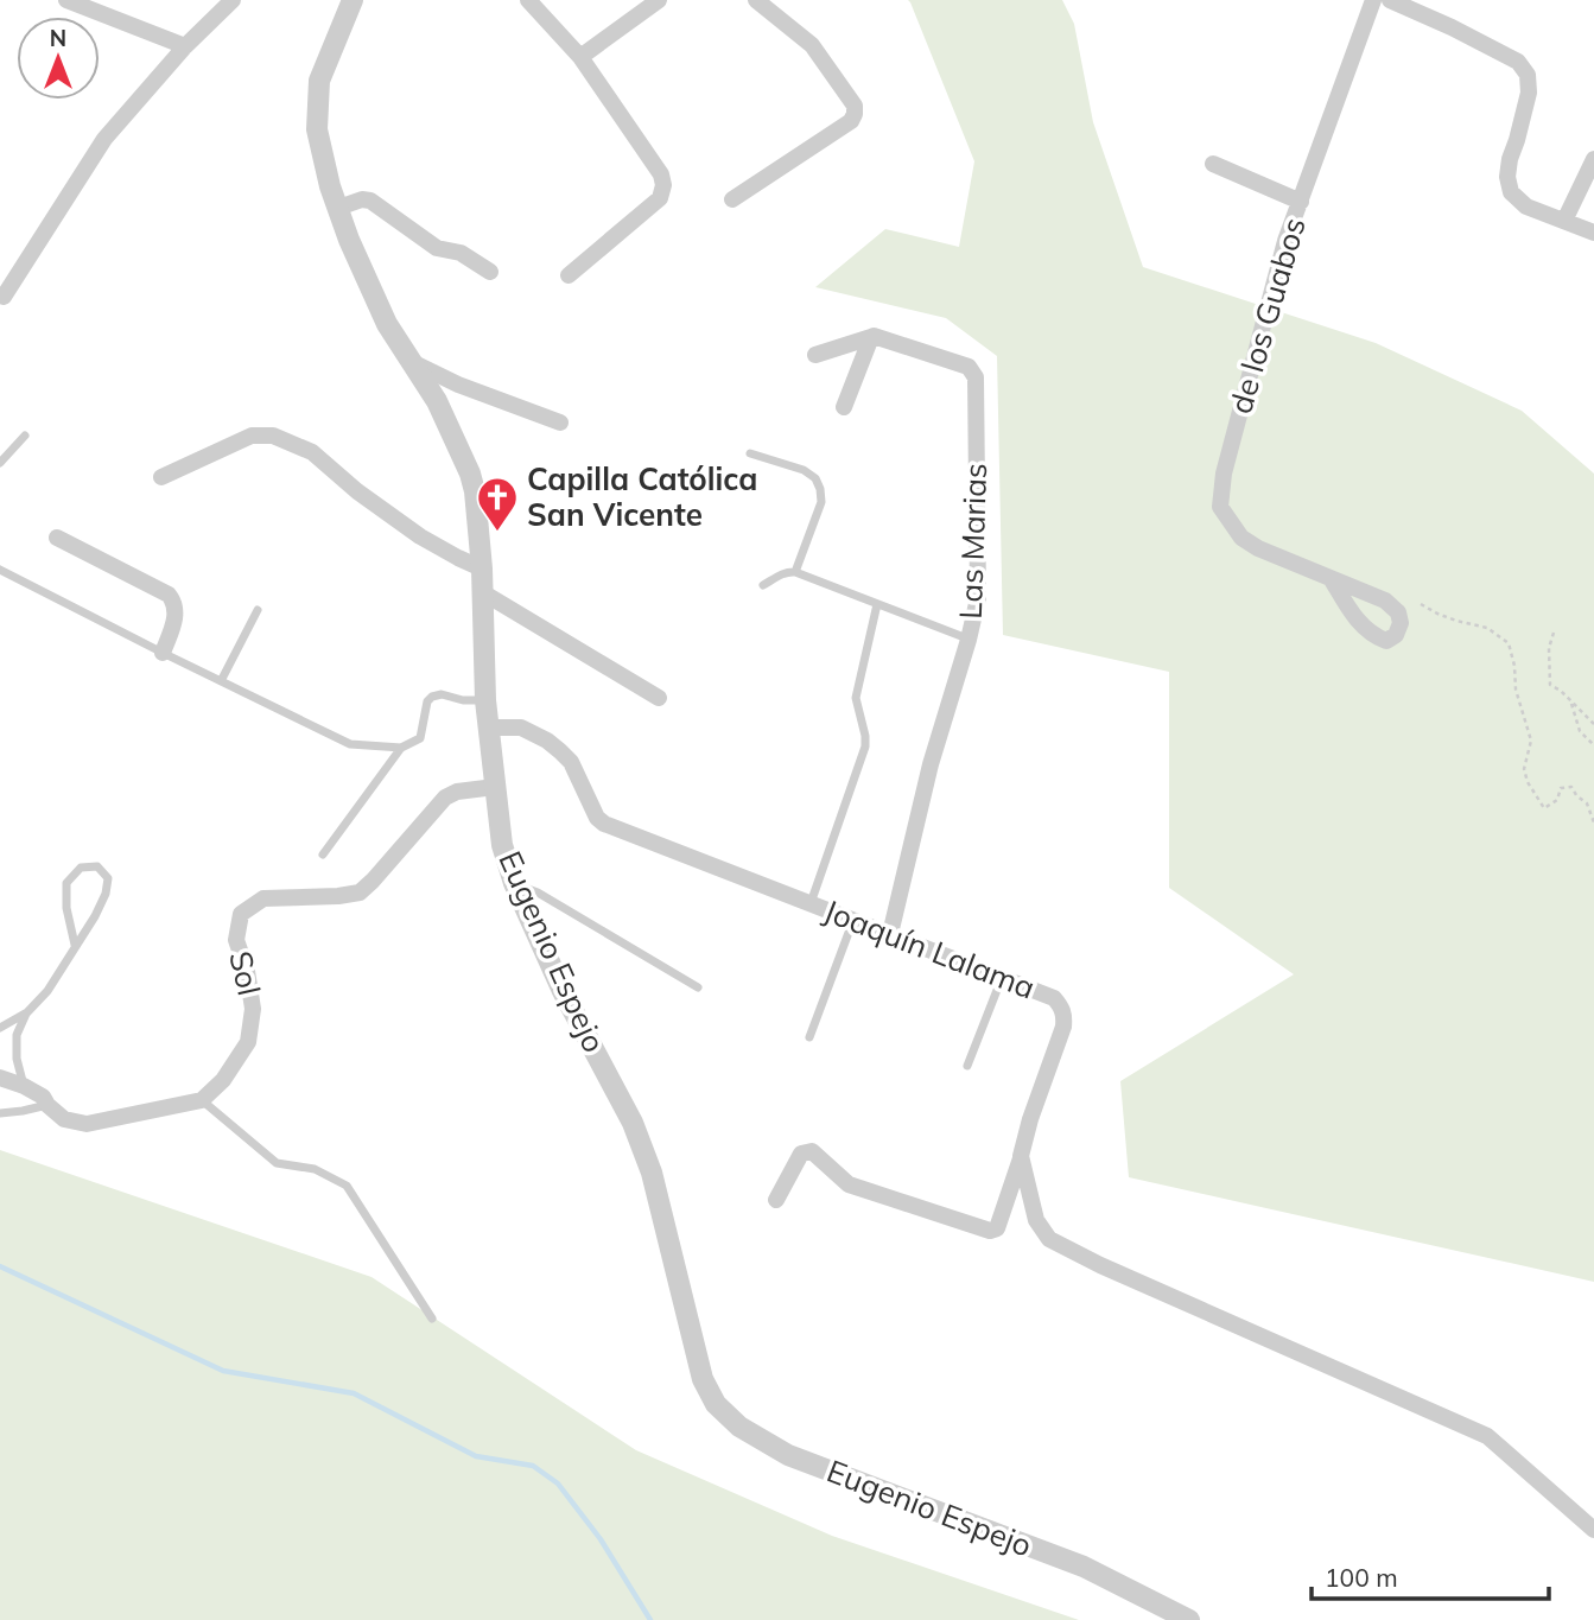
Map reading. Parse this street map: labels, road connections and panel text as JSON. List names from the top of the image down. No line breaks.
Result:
{"streets":{"street":["de los Guabos","Las Marias","Joaquín Lalama","Eugenio Espejo","Sol"]},"crossings":[["Las Marias","Joaquín Lalama"],["Joaquín Lalama","Eugenio Espejo"],["Eugenio Espejo","Sol"]],"places":{"church":["Capilla Católica San Vicente"]},"scale_bar":"100 m","north":"top"}
